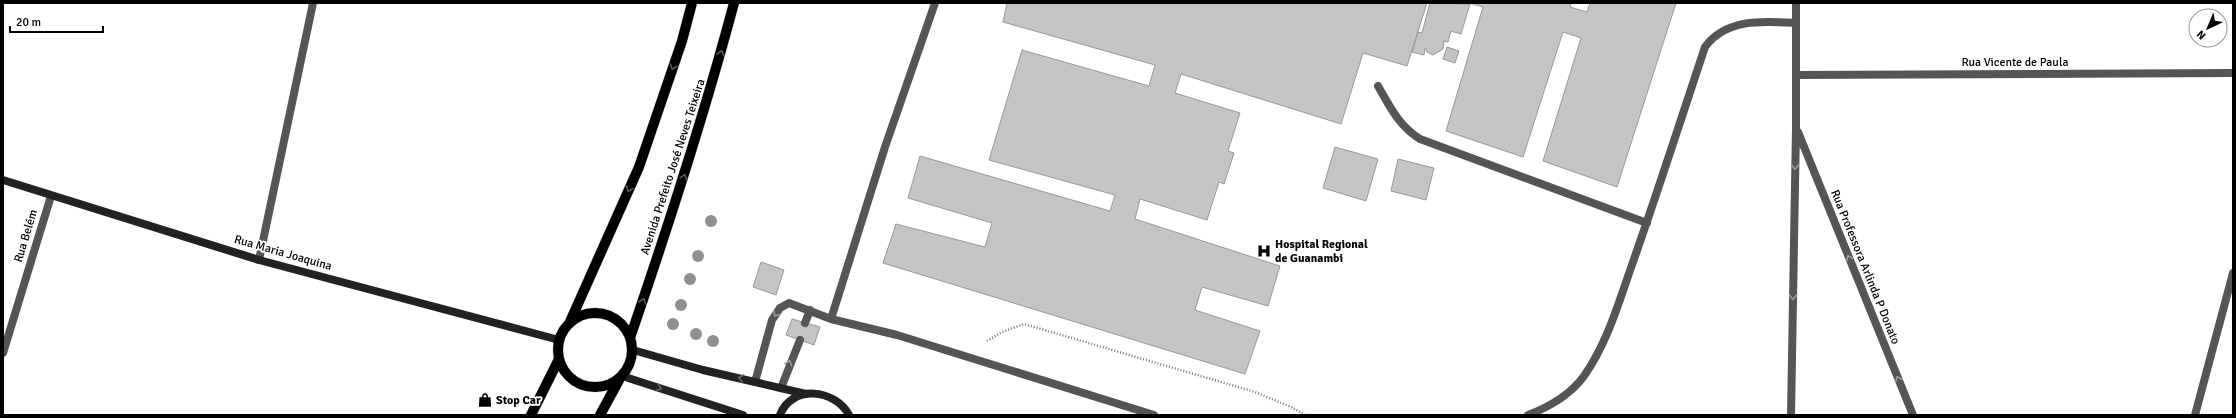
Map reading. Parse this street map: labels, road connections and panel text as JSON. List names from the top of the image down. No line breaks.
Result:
{"streets":{"main road":["Avenida Prefeito José Neves Teixeira"],"street":["Rua Vicente de Paula","Rua Belém","Rua Maria Joaquina","Rua Professora Arlinda P Donato"]},"crossings":[["Rua Vicente de Paula","Rua Professora Arlinda P Donato"],["Avenida Prefeito José Neves Teixeira","Rua Maria Joaquina"],["Rua Belém","Rua Maria Joaquina"]],"places":{"hospital":["Hospital Regional de Guanambi"],"shop":["Stop Car"]},"scale_bar":"20 m","north":"bottom left"}
